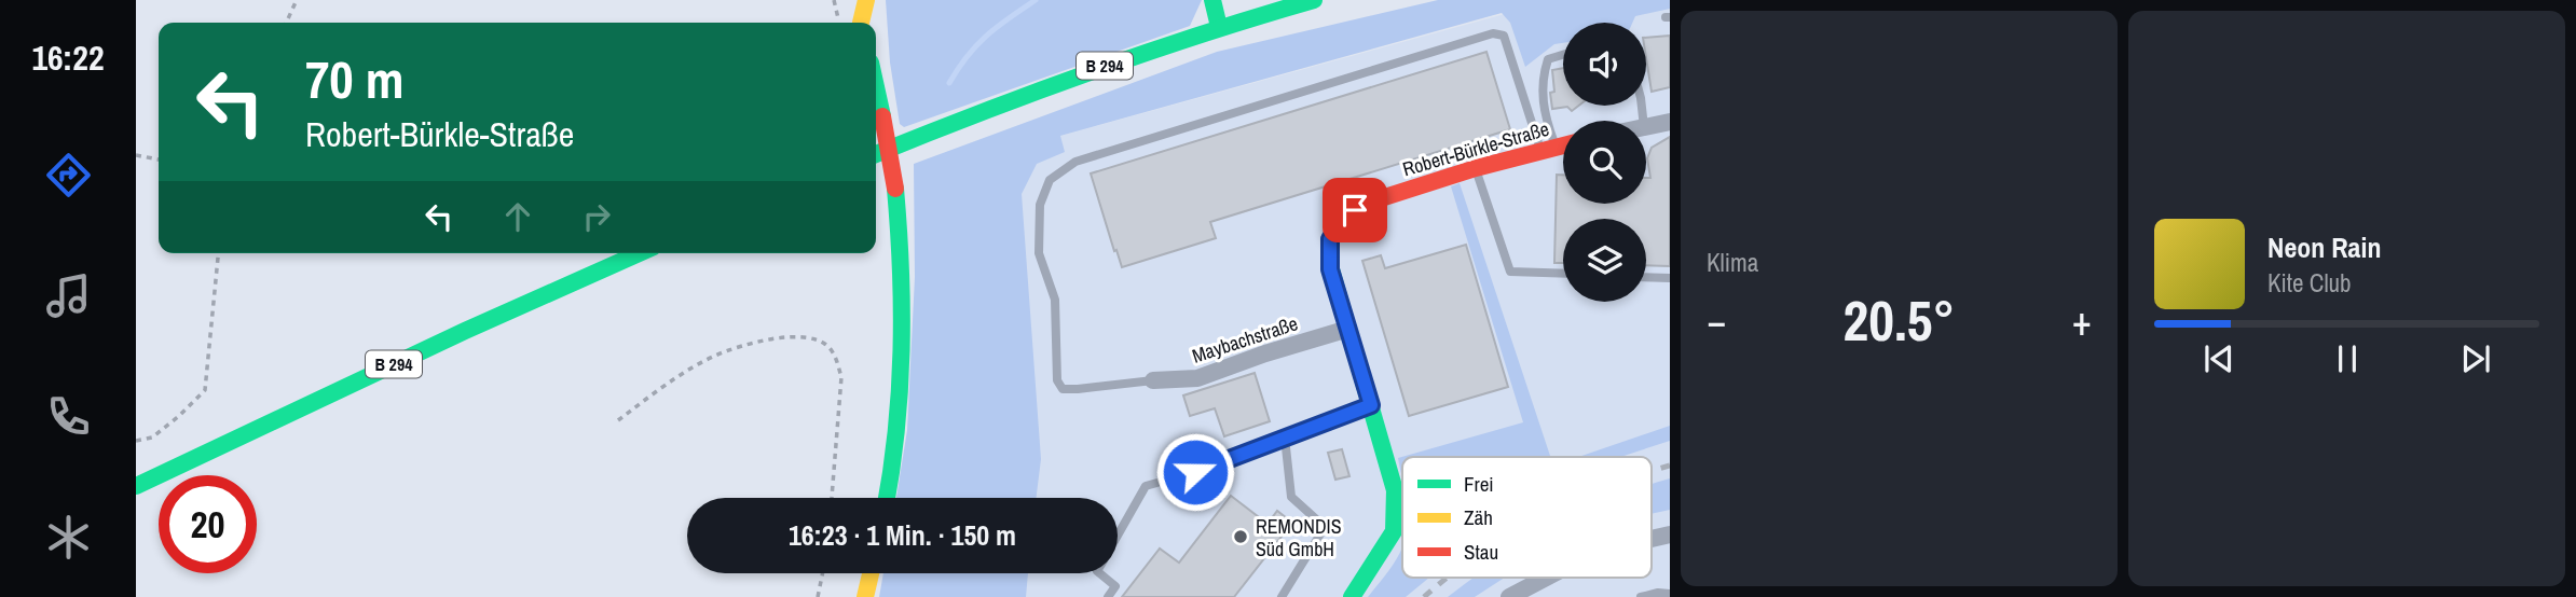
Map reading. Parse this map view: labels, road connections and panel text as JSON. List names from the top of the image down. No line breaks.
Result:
{"streets":{"street":["B 294","Robert-Bürkle-Straße","Maybachstraße"]},"crossings":[["Robert-Bürkle-Straße","Maybachstraße"]],"places":["REMONDIS Süd GmbH"],"legend":["Frei","Zäh","Stau"],"page":{"tabs":"16:22","tile":"Klima","turn":["70 m","Robert-Bürkle-Straße"],"song":["Neon Rain","Kite Club"],"heat":["−","20.5°","+"],"limit":"20","trip":"16:23 · 1 Min. · 150 m"}}
